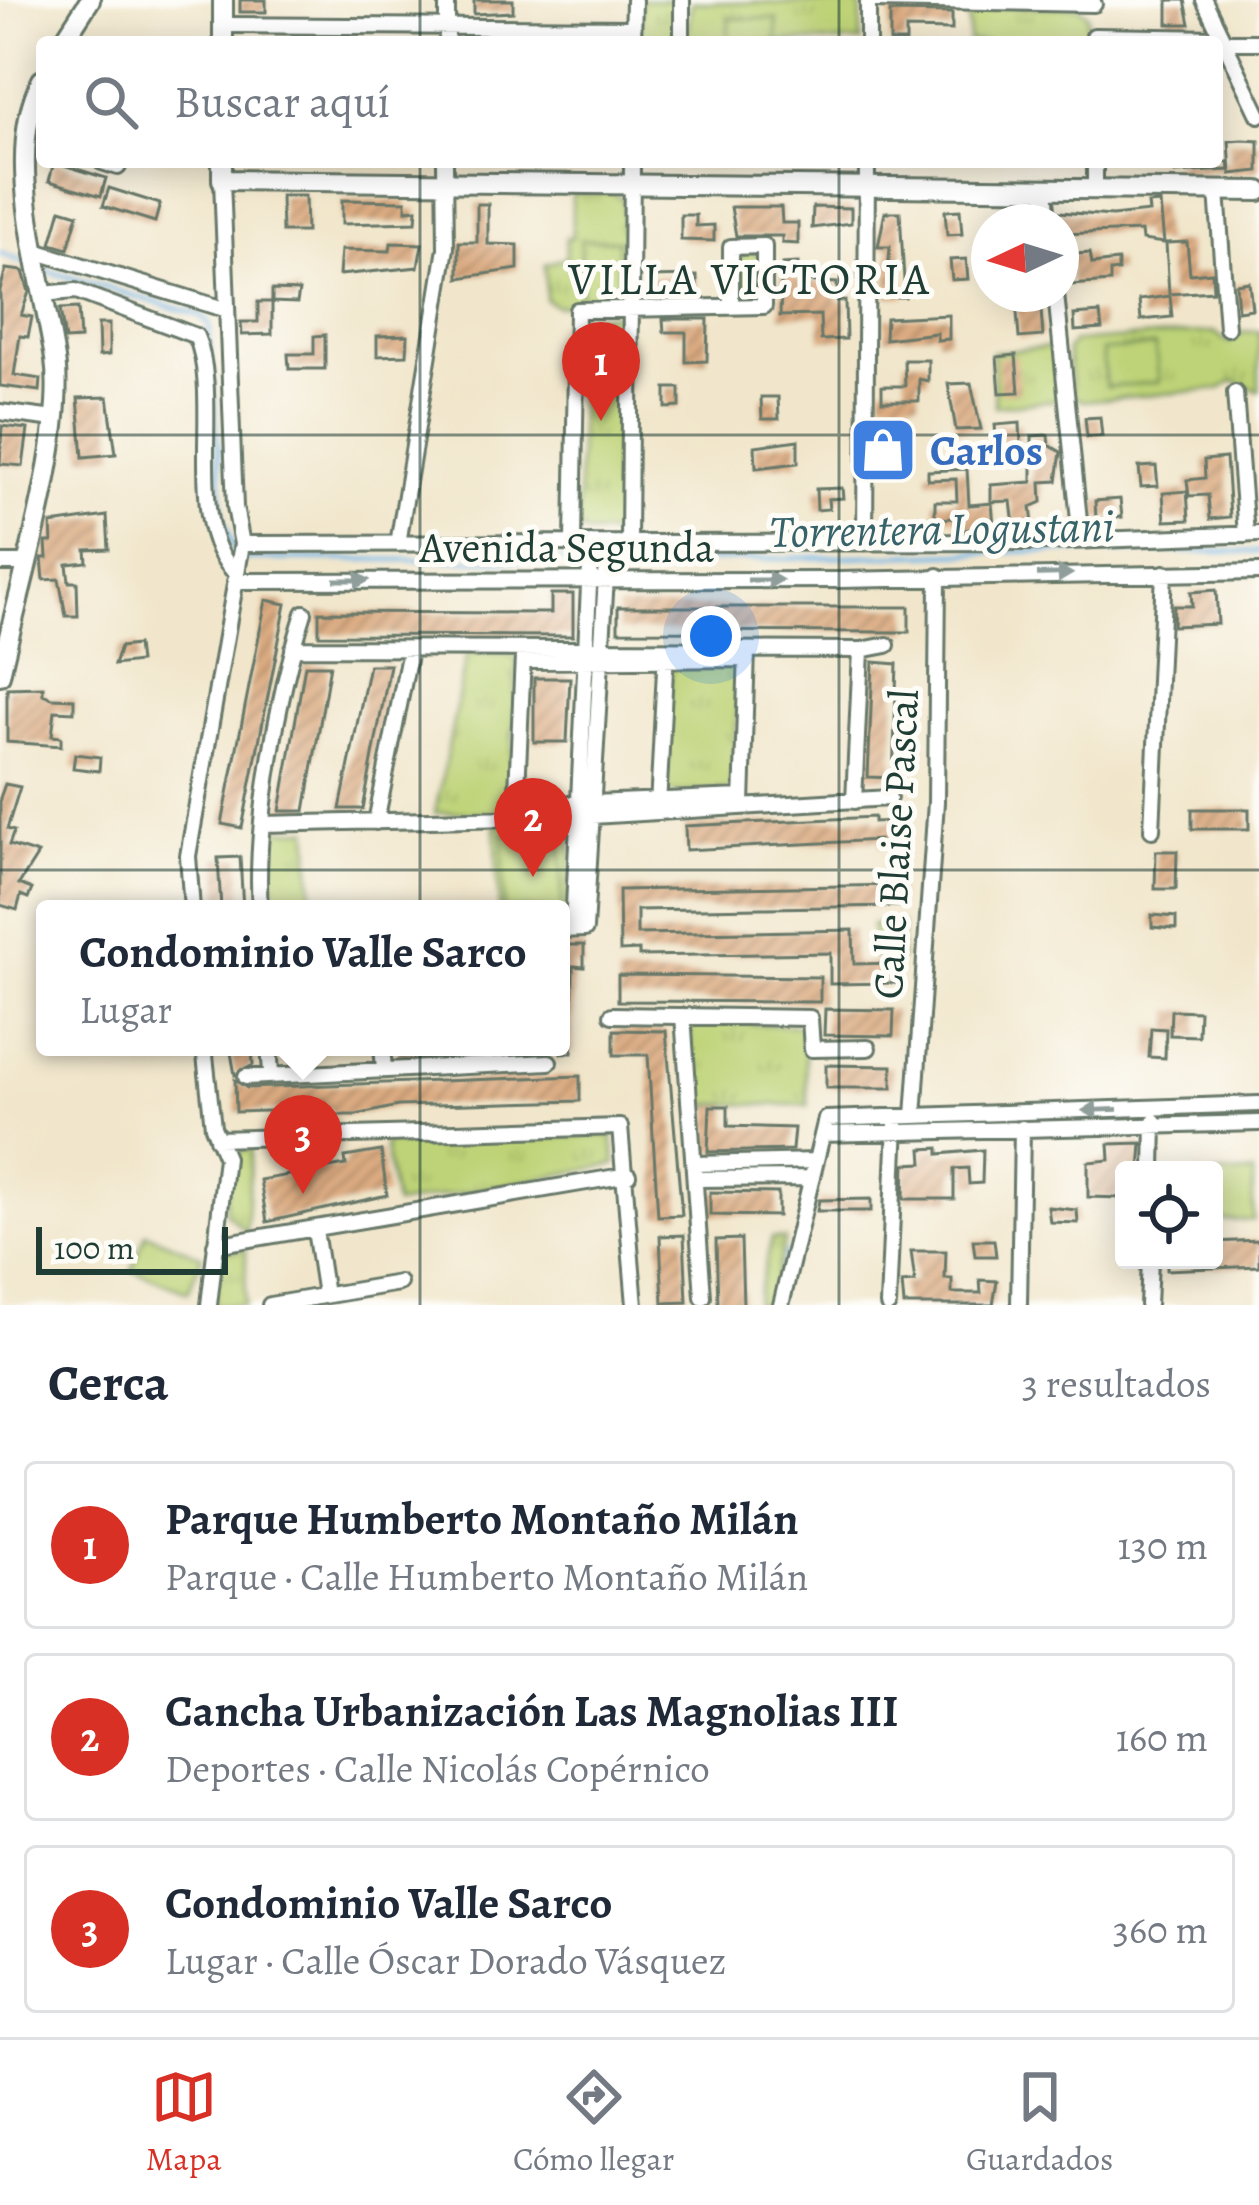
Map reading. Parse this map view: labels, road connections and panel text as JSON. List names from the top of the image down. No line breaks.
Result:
{"streets":{"street":["Avenida Segunda","Calle Blaise Pascal"]},"crossings":[["Avenida Segunda","Calle Blaise Pascal"]],"districts":["VILLA VICTORIA"],"water":["Torrentera Logustani"],"places":{"shop":["Carlos"]},"scale_bar":"100 m","north":"left","page":{"search":"Buscar aquí","pins":["1","2","3"],"popup":["Condominio Valle Sarco","Lugar"],"scale":"100 m","heading":["Cerca","3 resultados"],"list":[{"mark":"1","name":"Parque Humberto Montaño Milán","note":"Parque · Calle Humberto Montaño Milán","value":"130 m"},{"mark":"2","name":"Cancha Urbanización Las Magnolias III","note":"Deportes · Calle Nicolás Copérnico","value":"160 m"},{"mark":"3","name":"Condominio Valle Sarco","note":"Lugar · Calle Óscar Dorado Vásquez","value":"360 m"}],"nav":["Mapa","Cómo llegar","Guardados"]}}
